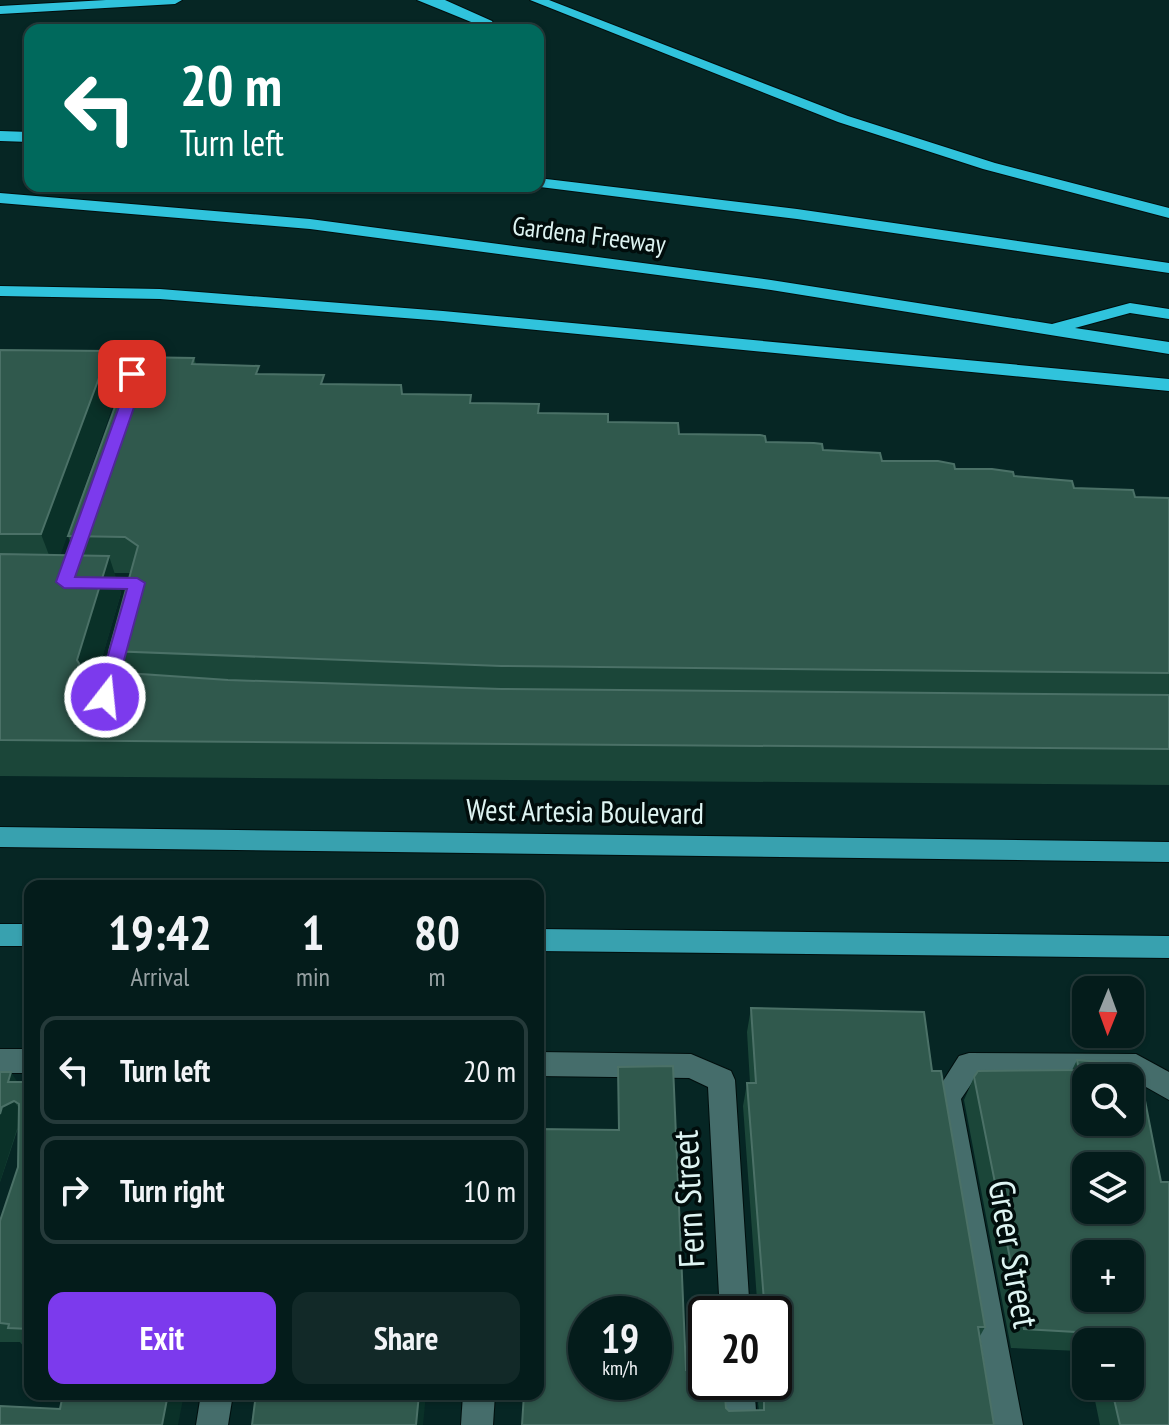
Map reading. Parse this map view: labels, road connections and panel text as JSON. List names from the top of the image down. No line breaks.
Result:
{"streets":{"highway":["Gardena Freeway"],"main road":["West Artesia Boulevard"],"street":["Fern Street","Greer Street"]},"north":"bottom","page":{"turn":["20 m","Turn left"],"eta":["19:42","Arrival","1","min","80","m"],"map_buttons":["+","−"],"list":[{"name":"Turn left","value":"20 m"},{"name":"Turn right","value":"10 m"}],"buttons":["Exit","Share"],"speed":"19 km/h","limit":"20"}}
